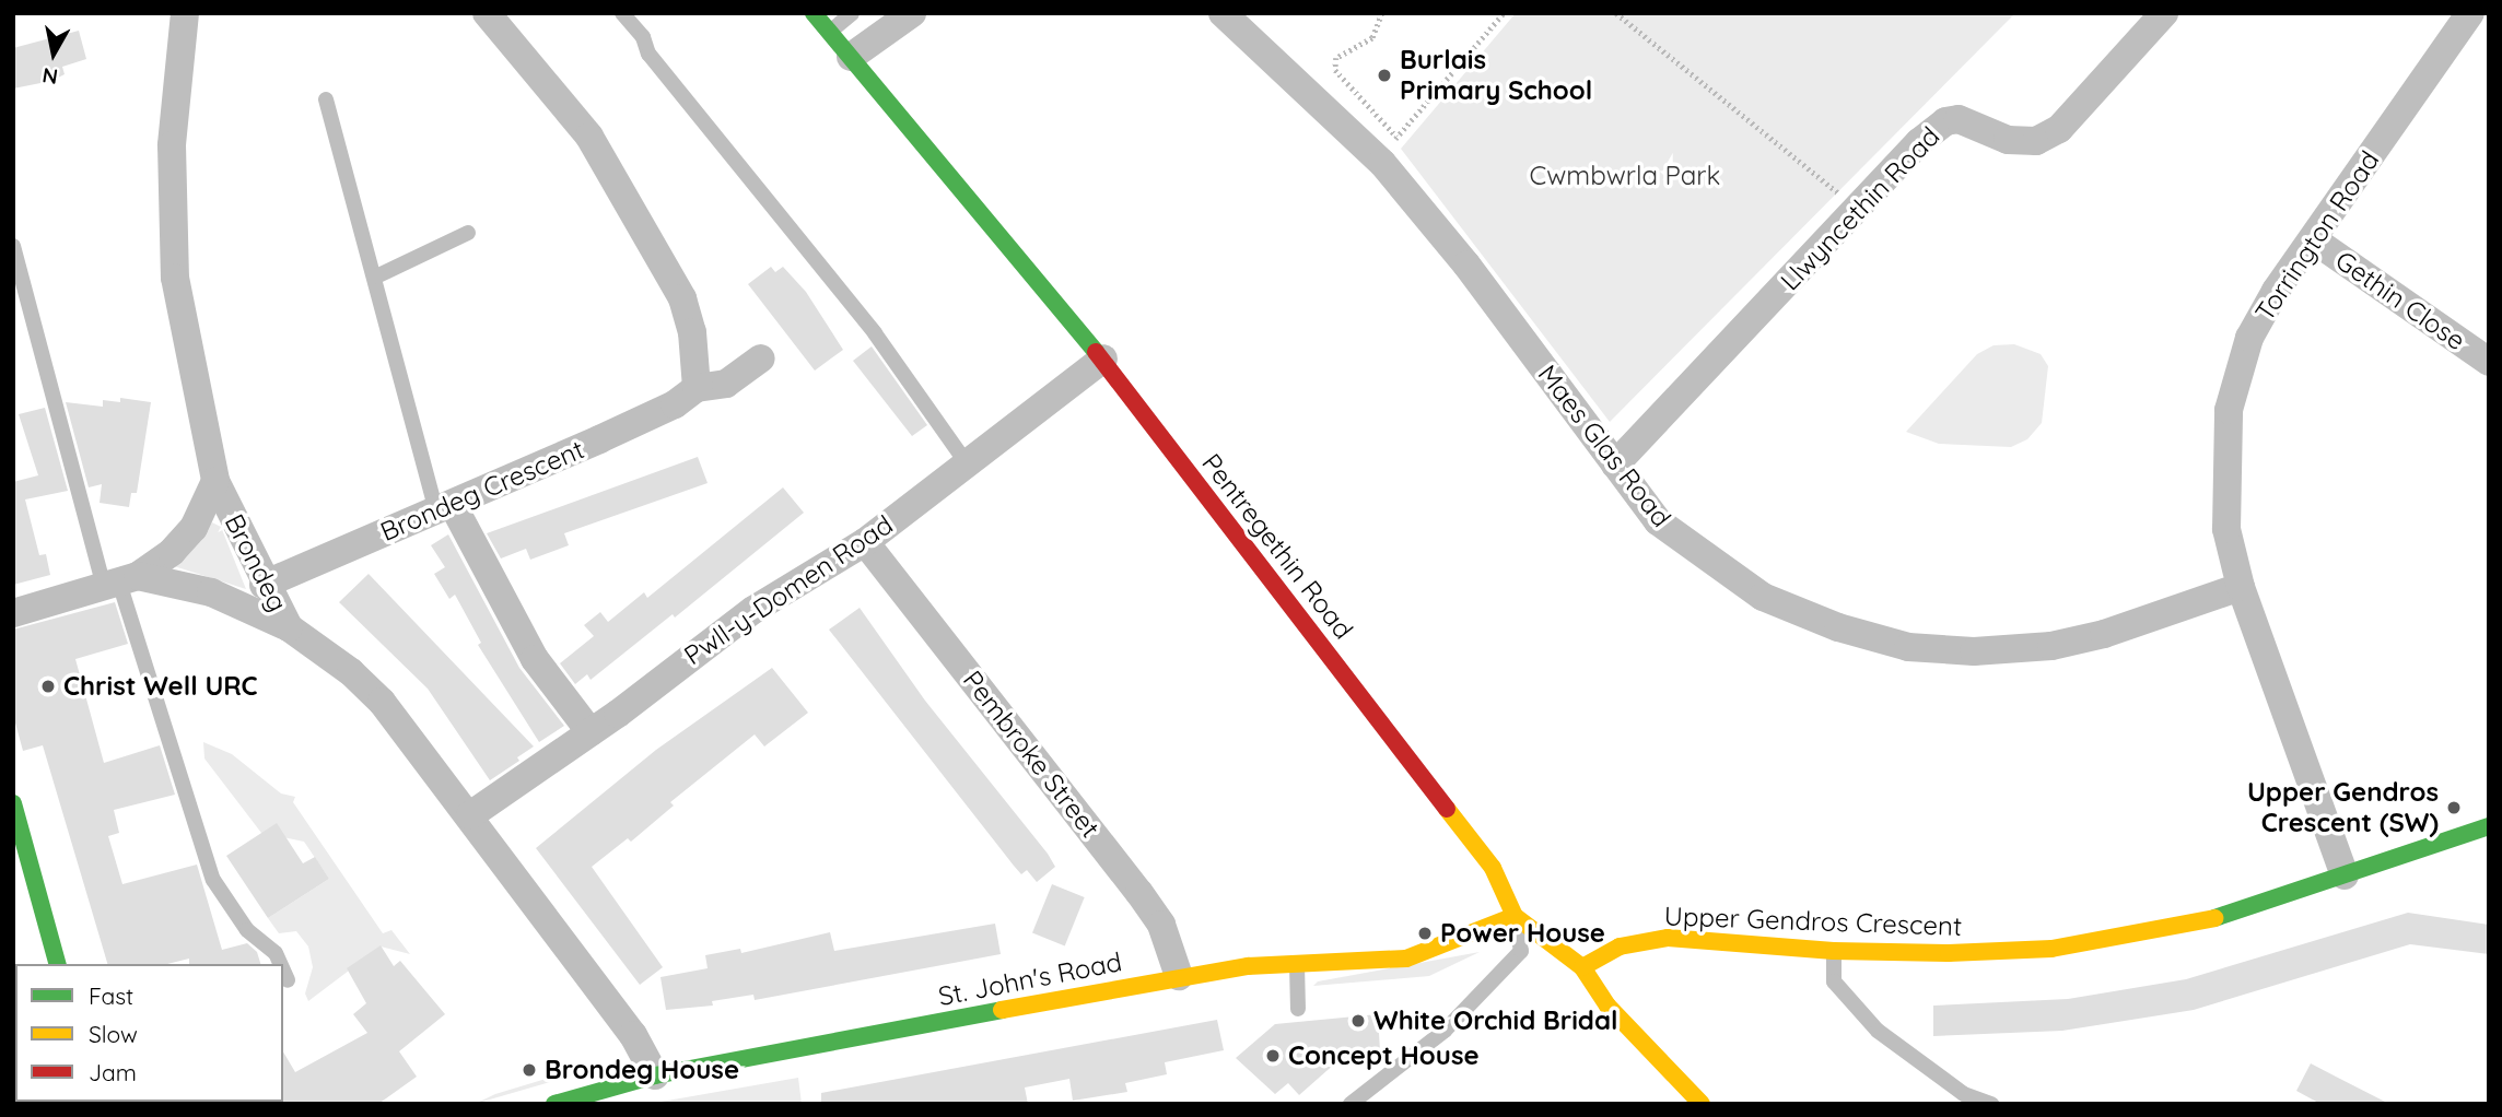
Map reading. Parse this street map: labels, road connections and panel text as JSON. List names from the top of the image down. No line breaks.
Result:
{"streets":{"street":["Llwyncethin Road","Torrington Road","Gethin Close","Maes Glas Road","Brondeg Crescent","Pentregethin Road","Brondeg","Pwll-y-Domen Road","Pembroke Street","Upper Gendros Crescent","St. John's Road"]},"crossings":[["Llwyncethin Road","Maes Glas Road"],["Torrington Road","Gethin Close"],["Torrington Road","Maes Glas Road"],["Torrington Road","Upper Gendros Crescent"],["Brondeg Crescent","Brondeg"],["Pentregethin Road","Pwll-y-Domen Road"],["Pentregethin Road","Upper Gendros Crescent"],["Pentregethin Road","St. John's Road"],["Brondeg","Pwll-y-Domen Road"],["Brondeg","St. John's Road"],["Pwll-y-Domen Road","Pembroke Street"],["Pembroke Street","St. John's Road"]],"parks":["Cwmbwrla Park"],"places":["Burlais Primary School","Christ Well URC","Upper Gendros Crescent (SW)","Power House","White Orchid Bridal","Concept House","Brondeg House"],"legend":["Fast","Slow","Jam"],"north":"bottom"}
